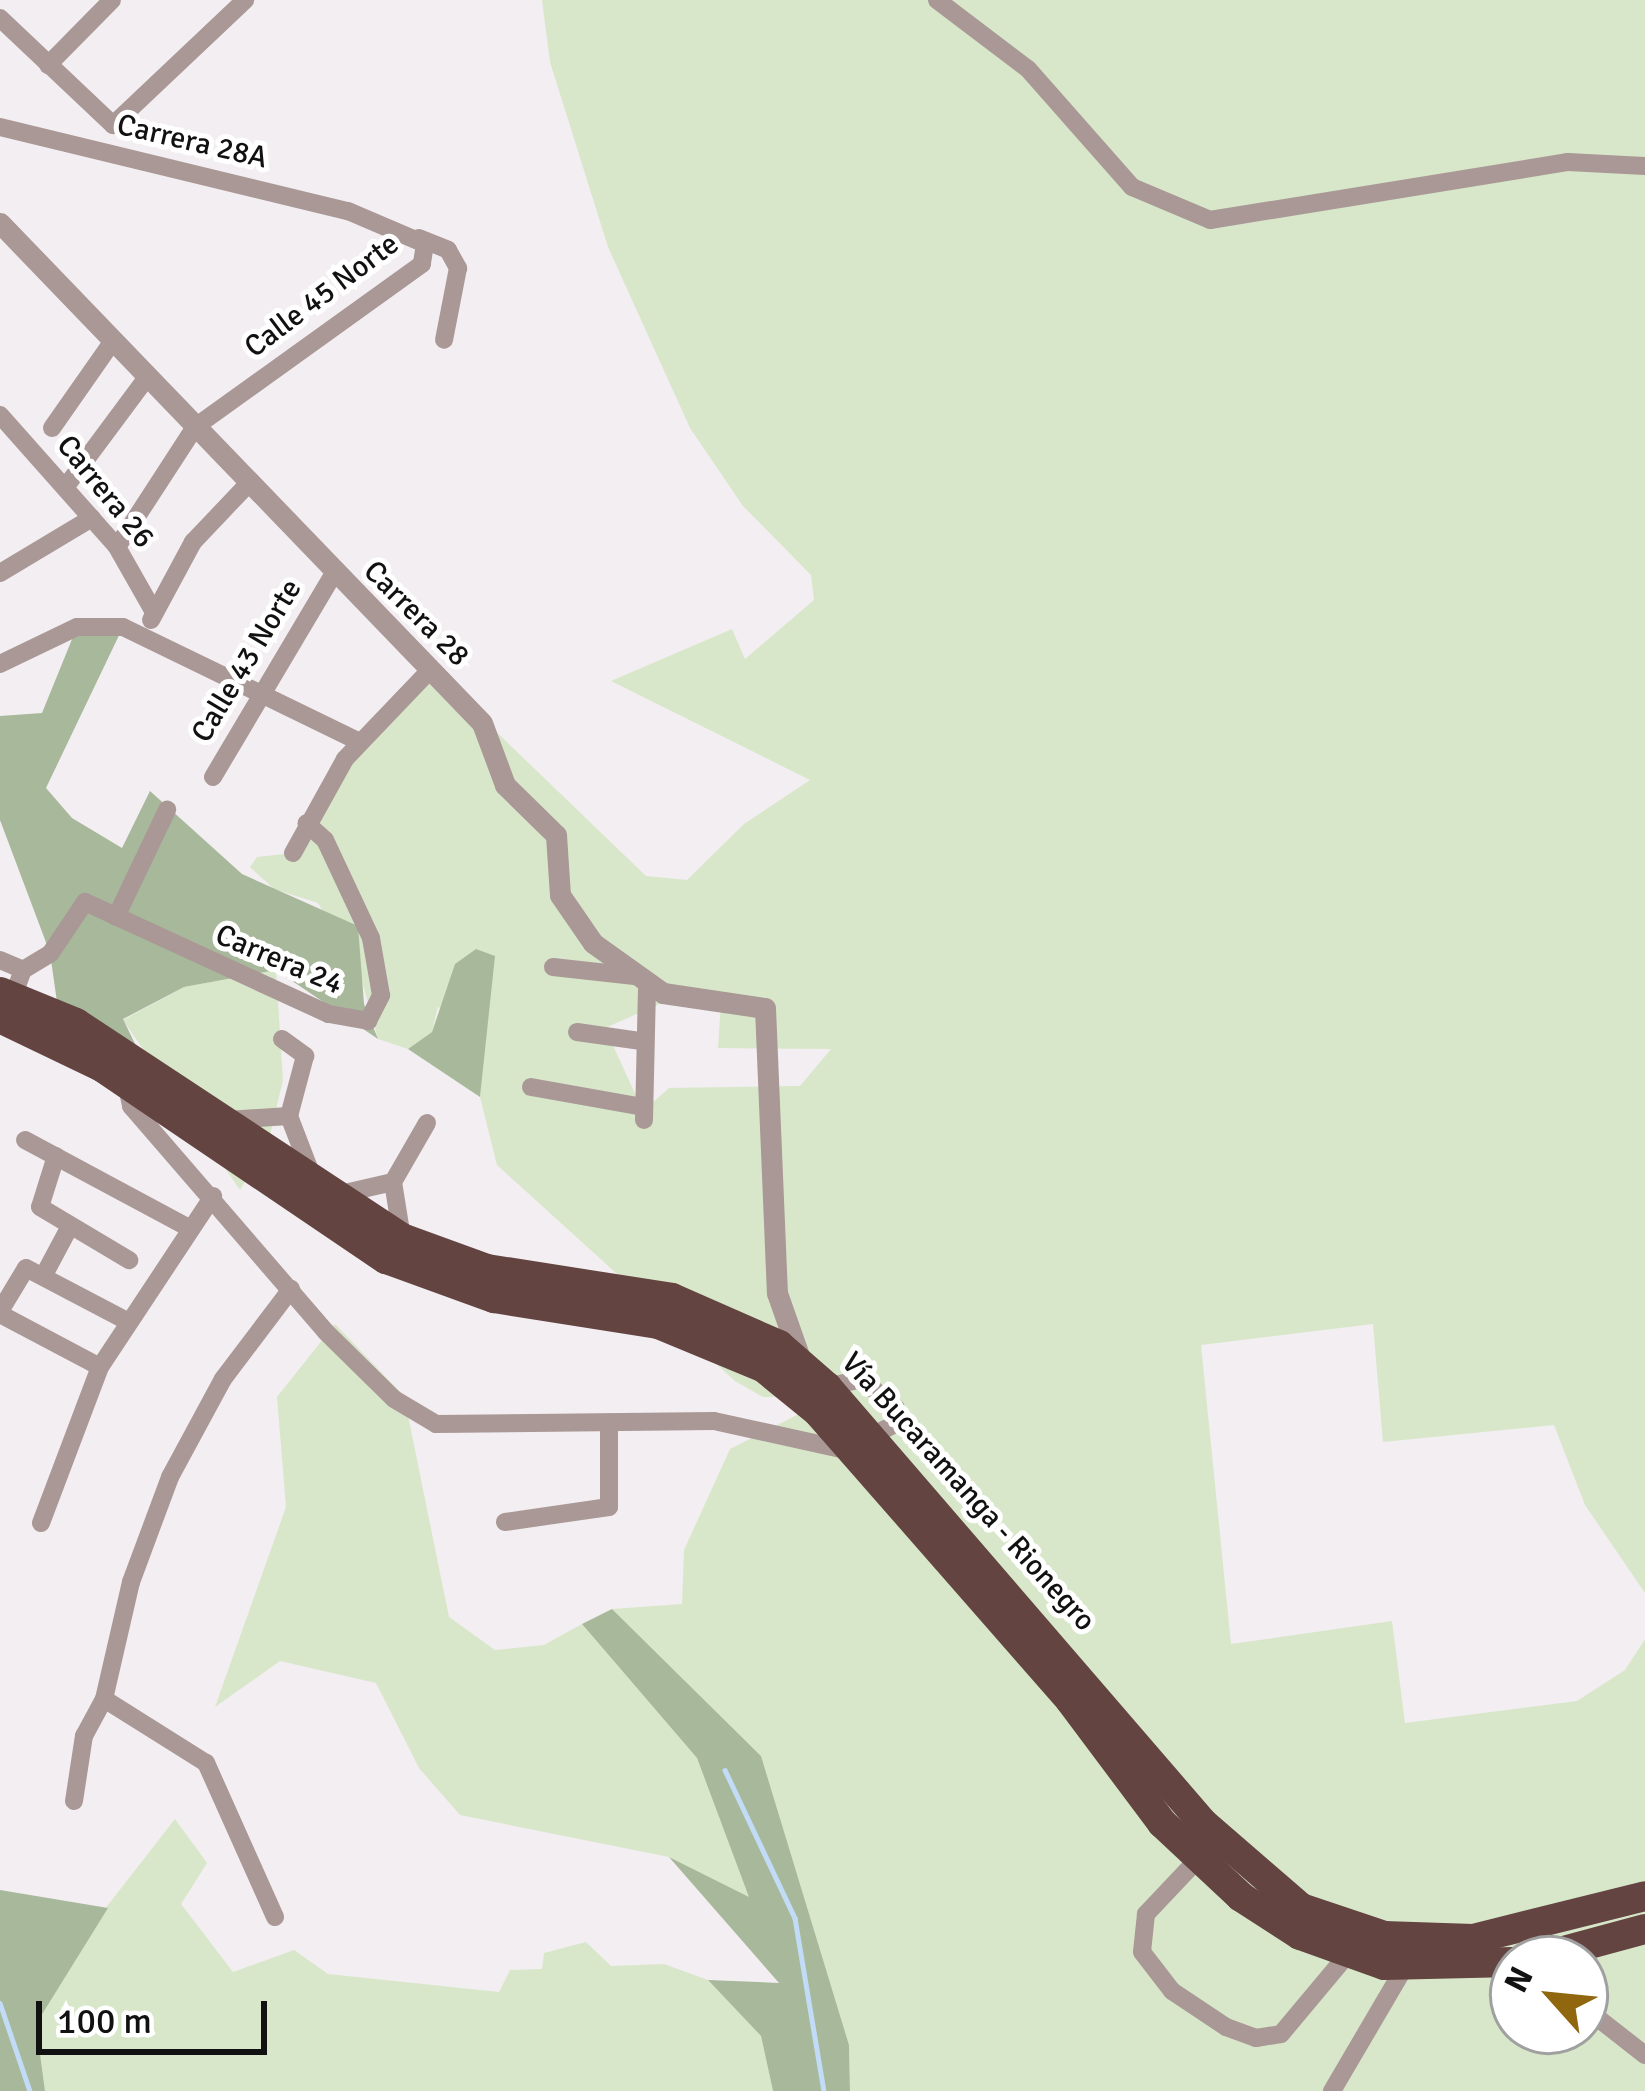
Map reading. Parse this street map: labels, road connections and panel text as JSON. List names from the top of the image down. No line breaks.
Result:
{"streets":{"highway":["Vía Bucaramanga - Rionegro"],"street":["Carrera 28A","Calle 45 Norte","Carrera 26","Carrera 28","Calle 43 Norte","Carrera 24"]},"crossings":[["Carrera 28A","Calle 45 Norte"],["Calle 45 Norte","Carrera 28"],["Carrera 28","Calle 43 Norte"],["Carrera 24","Vía Bucaramanga - Rionegro"]],"scale_bar":"100 m","north":"top left"}
